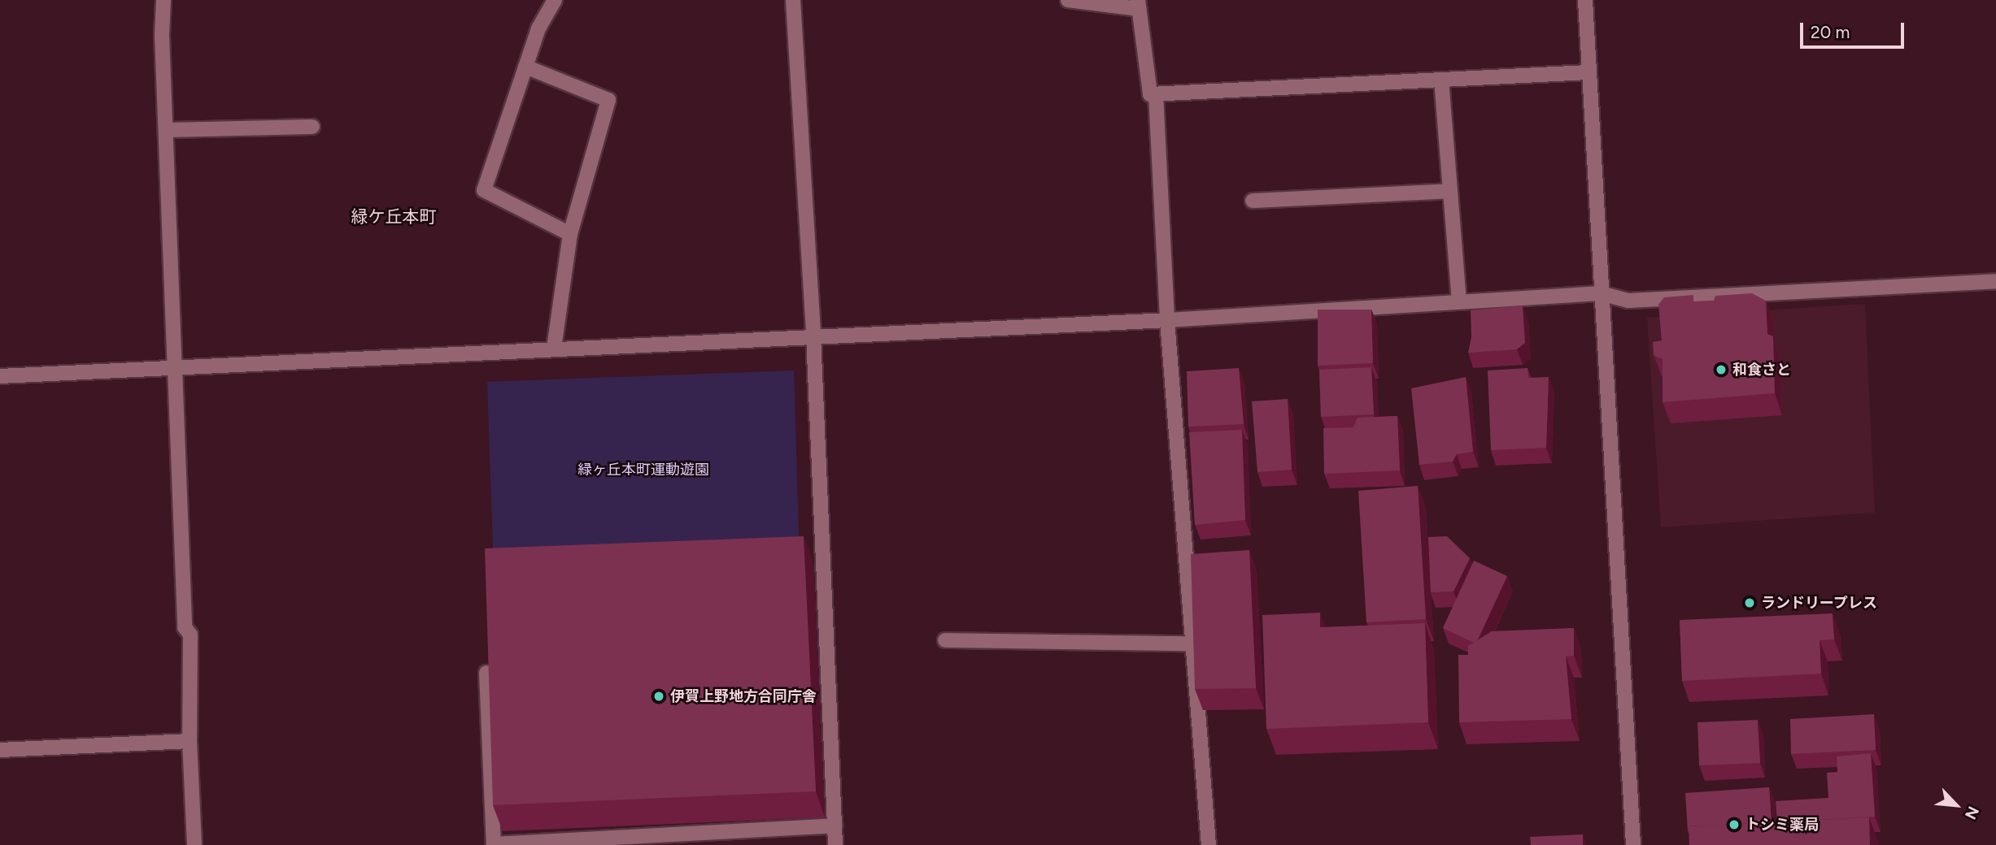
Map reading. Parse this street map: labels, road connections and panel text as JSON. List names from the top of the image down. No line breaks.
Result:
{"districts":["緑ケ丘本町"],"parks":["緑ヶ丘本町運動遊園"],"places":["和食さと","ランドリープレス","伊賀上野地方合同庁舎","トシミ薬局"],"scale_bar":"20 m","north":"bottom right"}
